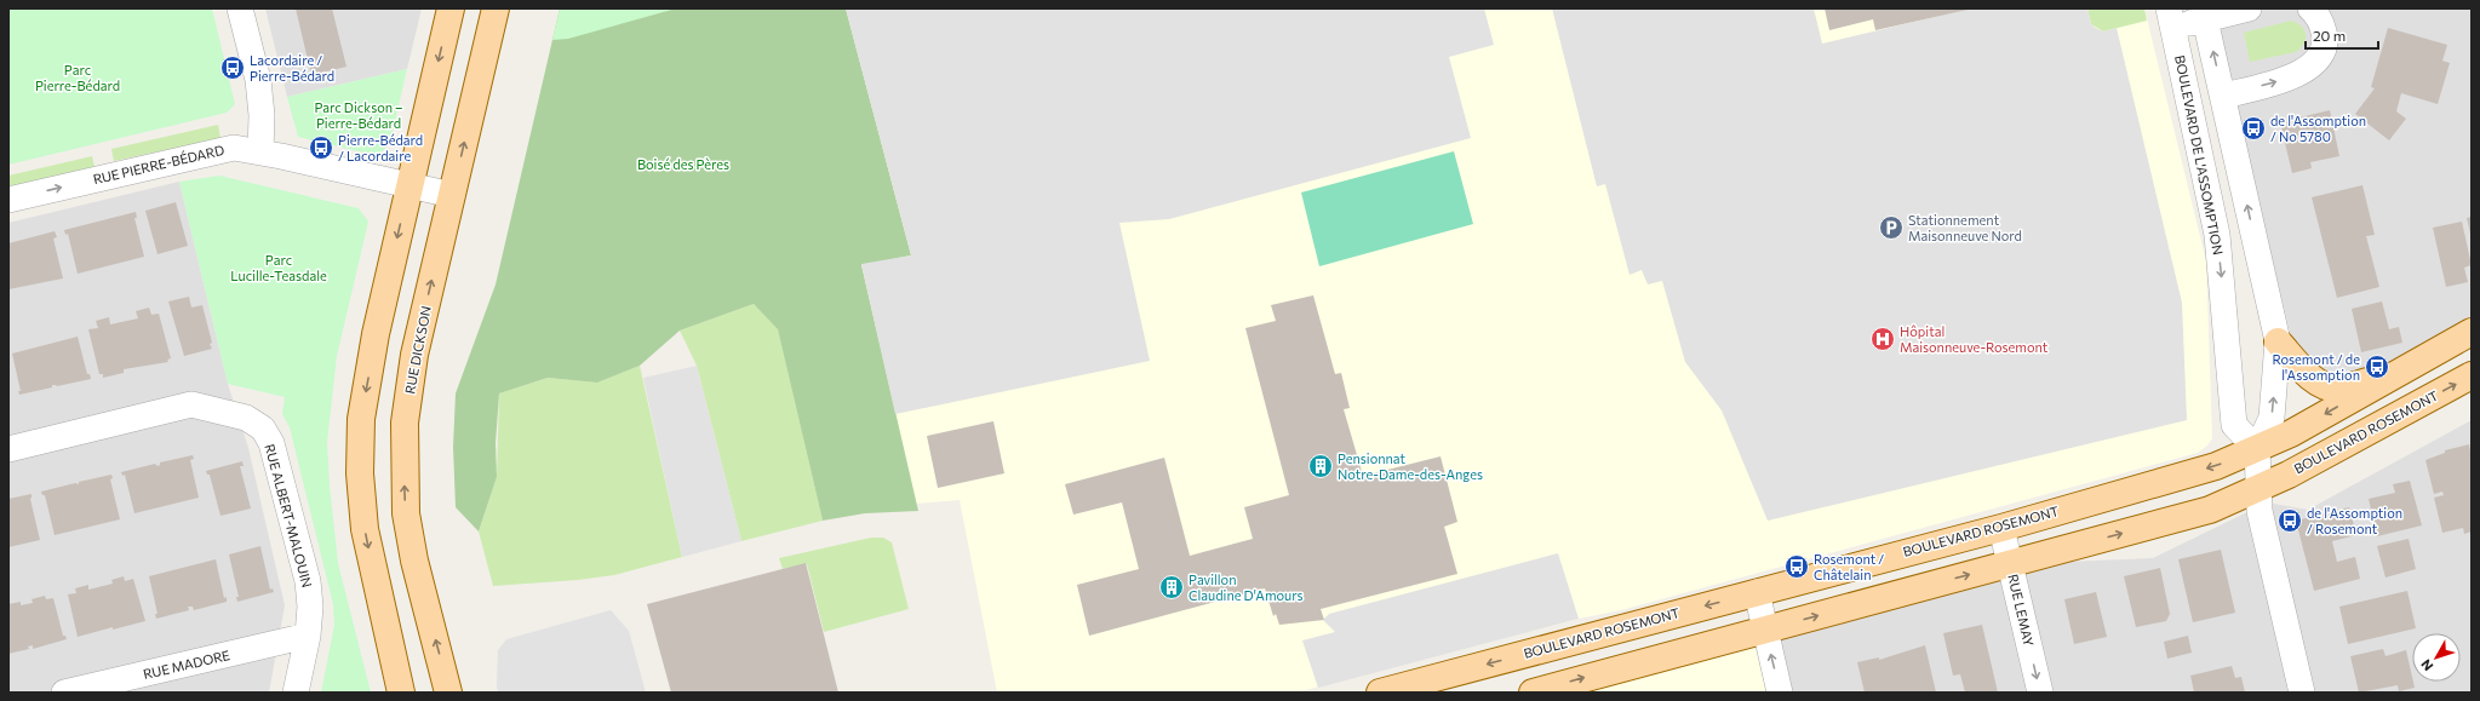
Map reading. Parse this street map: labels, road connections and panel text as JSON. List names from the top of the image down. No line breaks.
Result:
{"streets":{"main road":["RUE DICKSON","BOULEVARD ROSEMONT"],"street":["BOULEVARD DE L'ASSOMPTION","RUE PIERRE-BÉDARD","RUE ALBERT-MALOUIN","RUE LEMAY","RUE MADORE"]},"crossings":[["BOULEVARD DE L'ASSOMPTION","BOULEVARD ROSEMONT"],["RUE PIERRE-BÉDARD","RUE DICKSON"],["BOULEVARD ROSEMONT","RUE LEMAY"],["RUE ALBERT-MALOUIN","RUE MADORE"]],"one_way":["RUE PIERRE-BÉDARD","RUE LEMAY"],"parks":["Parc Pierre-Bédard","Parc Dickson – Pierre-Bédard","Boisé des Pères","Parc Lucille-Teasdale"],"places":{"bus stop":["Lacordaire / Pierre-Bédard","de l'Assomption / No 5780","Pierre-Bédard / Lacordaire","Rosemont / de l'Assomption","de l'Assomption / Rosemont","Rosemont / Châtelain"],"parking":["Stationnement Maisonneuve Nord"],"hospital":["Hôpital Maisonneuve-Rosemont"],"building":["Pensionnat Notre-Dame-des-Anges","Pavillon Claudine D'Amours"]},"scale_bar":"20 m","north":"bottom left"}
